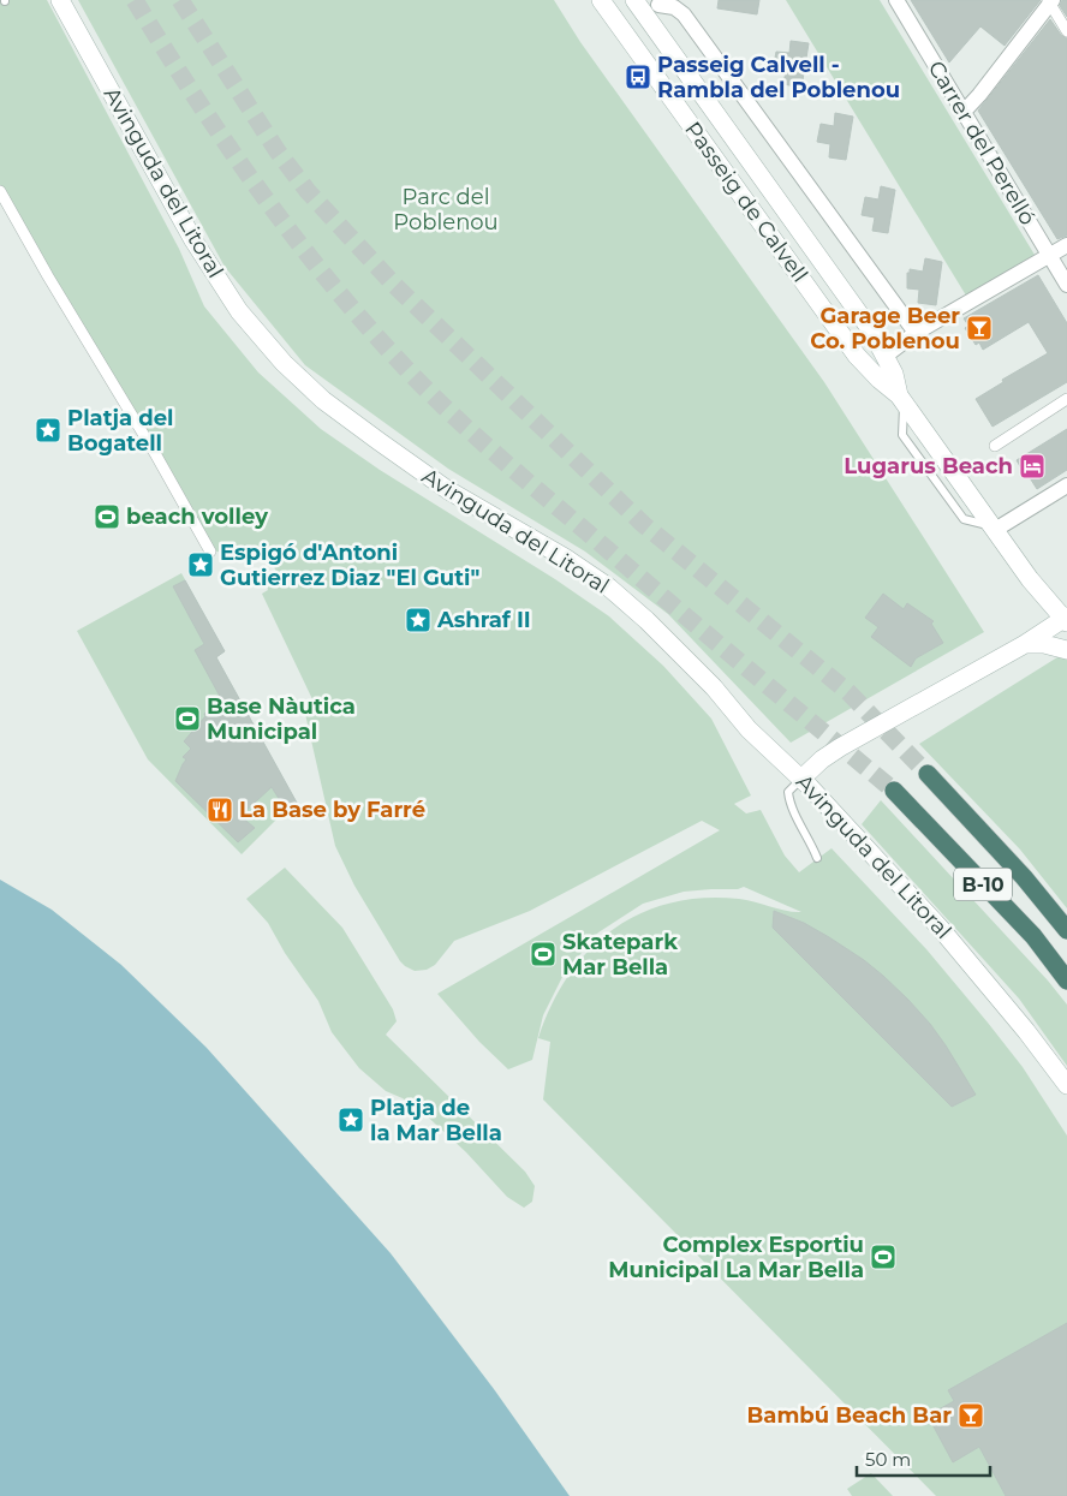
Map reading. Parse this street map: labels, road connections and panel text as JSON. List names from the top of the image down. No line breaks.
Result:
{"streets":{"highway":["B-10"],"main road":["Avinguda del Litoral","Passeig de Calvell"],"street":["Carrer del Perelló"]},"parks":["Parc del Poblenou"],"places":{"bus stop":["Passeig Calvell - Rambla del Poblenou"],"bar":["Garage Beer Co. Poblenou","Bambú Beach Bar"],"place":["Platja del Bogatell","Espigó d'Antoni Gutierrez Diaz \"El Guti\"","Ashraf II","Platja de la Mar Bella"],"hotel":["Lugarus Beach"],"sports":["beach volley","Base Nàutica Municipal","Skatepark Mar Bella","Complex Esportiu Municipal La Mar Bella"],"restaurant":["La Base by Farré"]},"scale_bar":"50 m"}
